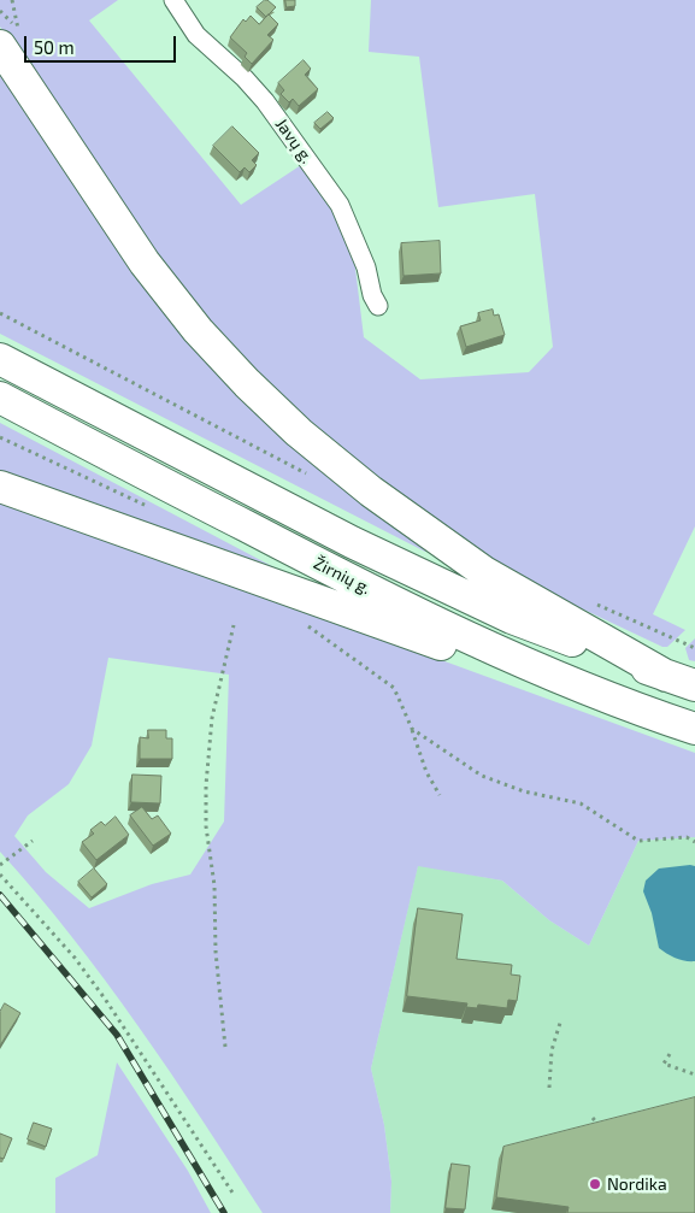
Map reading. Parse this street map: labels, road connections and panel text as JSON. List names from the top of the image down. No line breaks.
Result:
{"streets":{"highway":["Žirnių g."],"street":["Javų g."]},"places":["Nordika"],"scale_bar":"50 m"}
